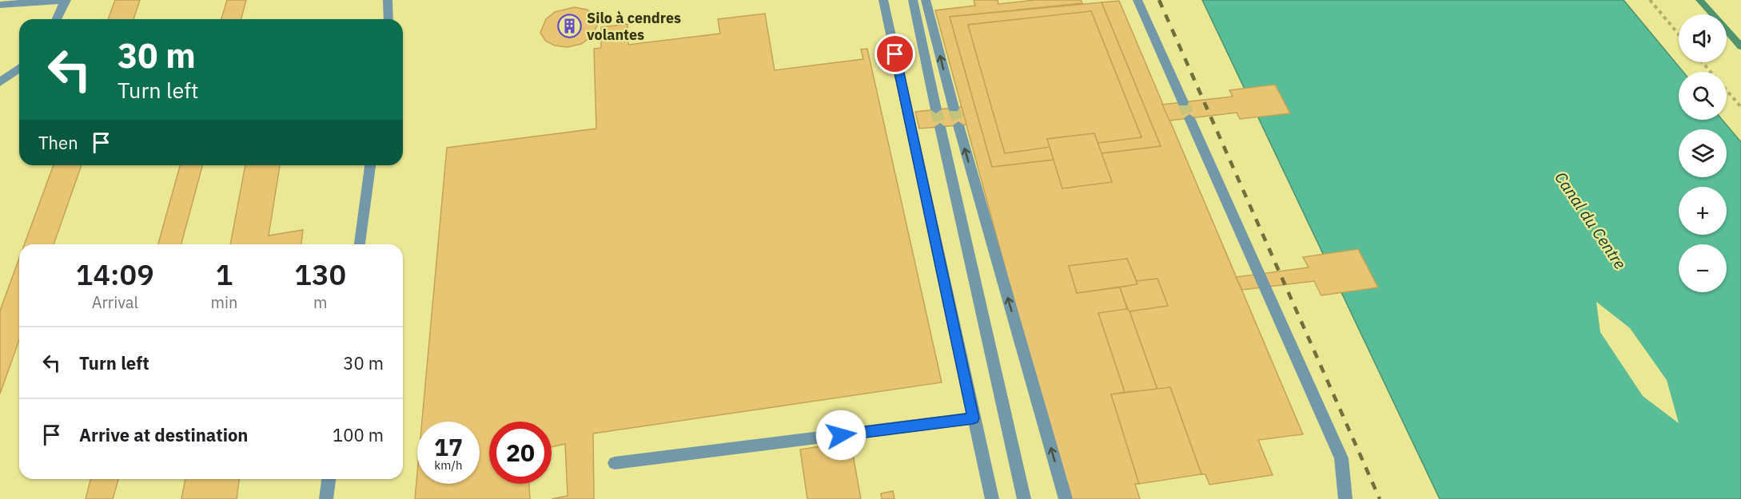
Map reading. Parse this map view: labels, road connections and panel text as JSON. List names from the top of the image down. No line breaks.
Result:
{"water":["Canal du Centre"],"places":{"building":["Silo à cendres volantes"]},"page":{"map_buttons":["+","−"],"turn":["30 m","Turn left"],"then":"Then","eta":["14:09","Arrival","1","min","130","m"],"list":[{"name":"Turn left","value":"30 m"},{"name":"Arrive at destination","value":"100 m"}],"speed":"17 km/h","limit":"20"}}
